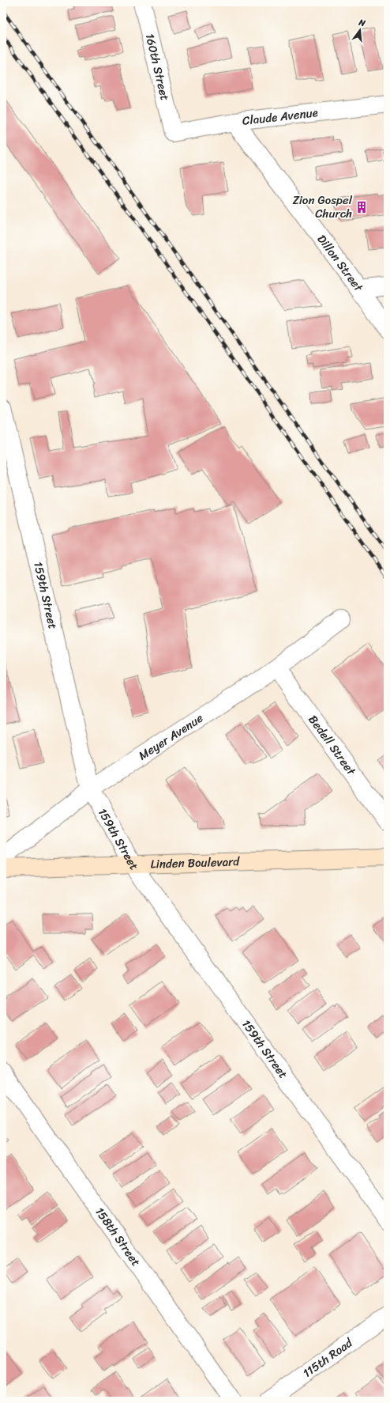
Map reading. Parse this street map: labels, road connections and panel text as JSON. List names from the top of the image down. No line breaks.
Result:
{"streets":{"main road":["Linden Boulevard"],"street":["160th Street","Claude Avenue","Dillon Street","159th Street","Meyer Avenue","Bedell Street","158th Street","115th Road"]},"crossings":[["160th Street","Claude Avenue"],["Claude Avenue","Dillon Street"],["159th Street","Meyer Avenue"],["159th Street","Linden Boulevard"],["Meyer Avenue","Bedell Street"]],"places":{"building":["Zion Gospel Church"]},"north":"top"}
